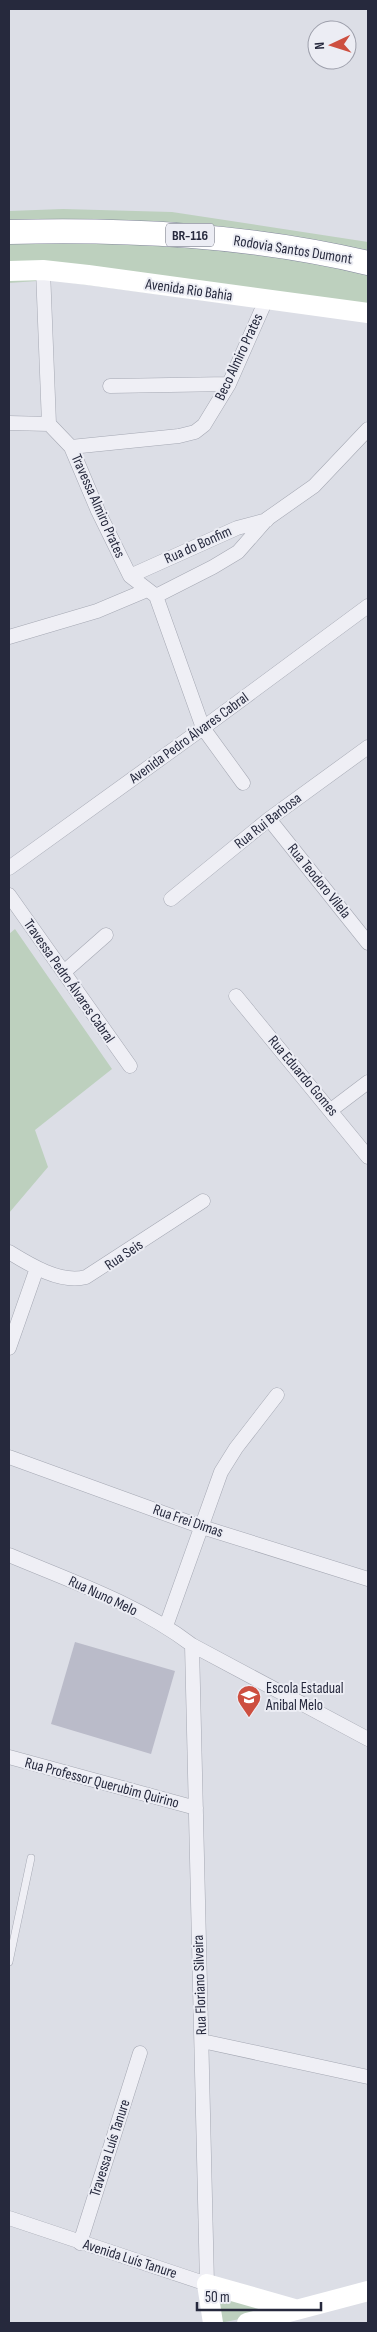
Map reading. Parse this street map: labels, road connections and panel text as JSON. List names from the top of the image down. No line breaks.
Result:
{"streets":{"highway":["BR-116","Rodovia Santos Dumont"],"main road":["Avenida Rio Bahia","Rua Floriano Silveira","Avenida Luís Tanure"],"street":["Beco Almiro Prates","Travessa Almiro Prates","Rua do Bonfim","Avenida Pedro Álvares Cabral","Rua Rui Barbosa","Rua Teodoro Vilela","Travessa Pedro Álvares Cabral","Rua Eduardo Gomes","Rua Seis","Rua Frei Dimas","Rua Nuno Melo","Rua Professor Querubim Quirino","Travessa Luís Tanure"]},"crossings":[["Avenida Rio Bahia","Beco Almiro Prates"],["Beco Almiro Prates","Travessa Almiro Prates"],["Travessa Almiro Prates","Rua do Bonfim"],["Rua Rui Barbosa","Rua Teodoro Vilela"],["Rua Nuno Melo","Rua Floriano Silveira"],["Rua Professor Querubim Quirino","Rua Floriano Silveira"],["Rua Floriano Silveira","Avenida Luís Tanure"],["Travessa Luís Tanure","Avenida Luís Tanure"]],"places":{"school or university":["Escola Estadual Anibal Melo"]},"scale_bar":"50 m","north":"left"}
